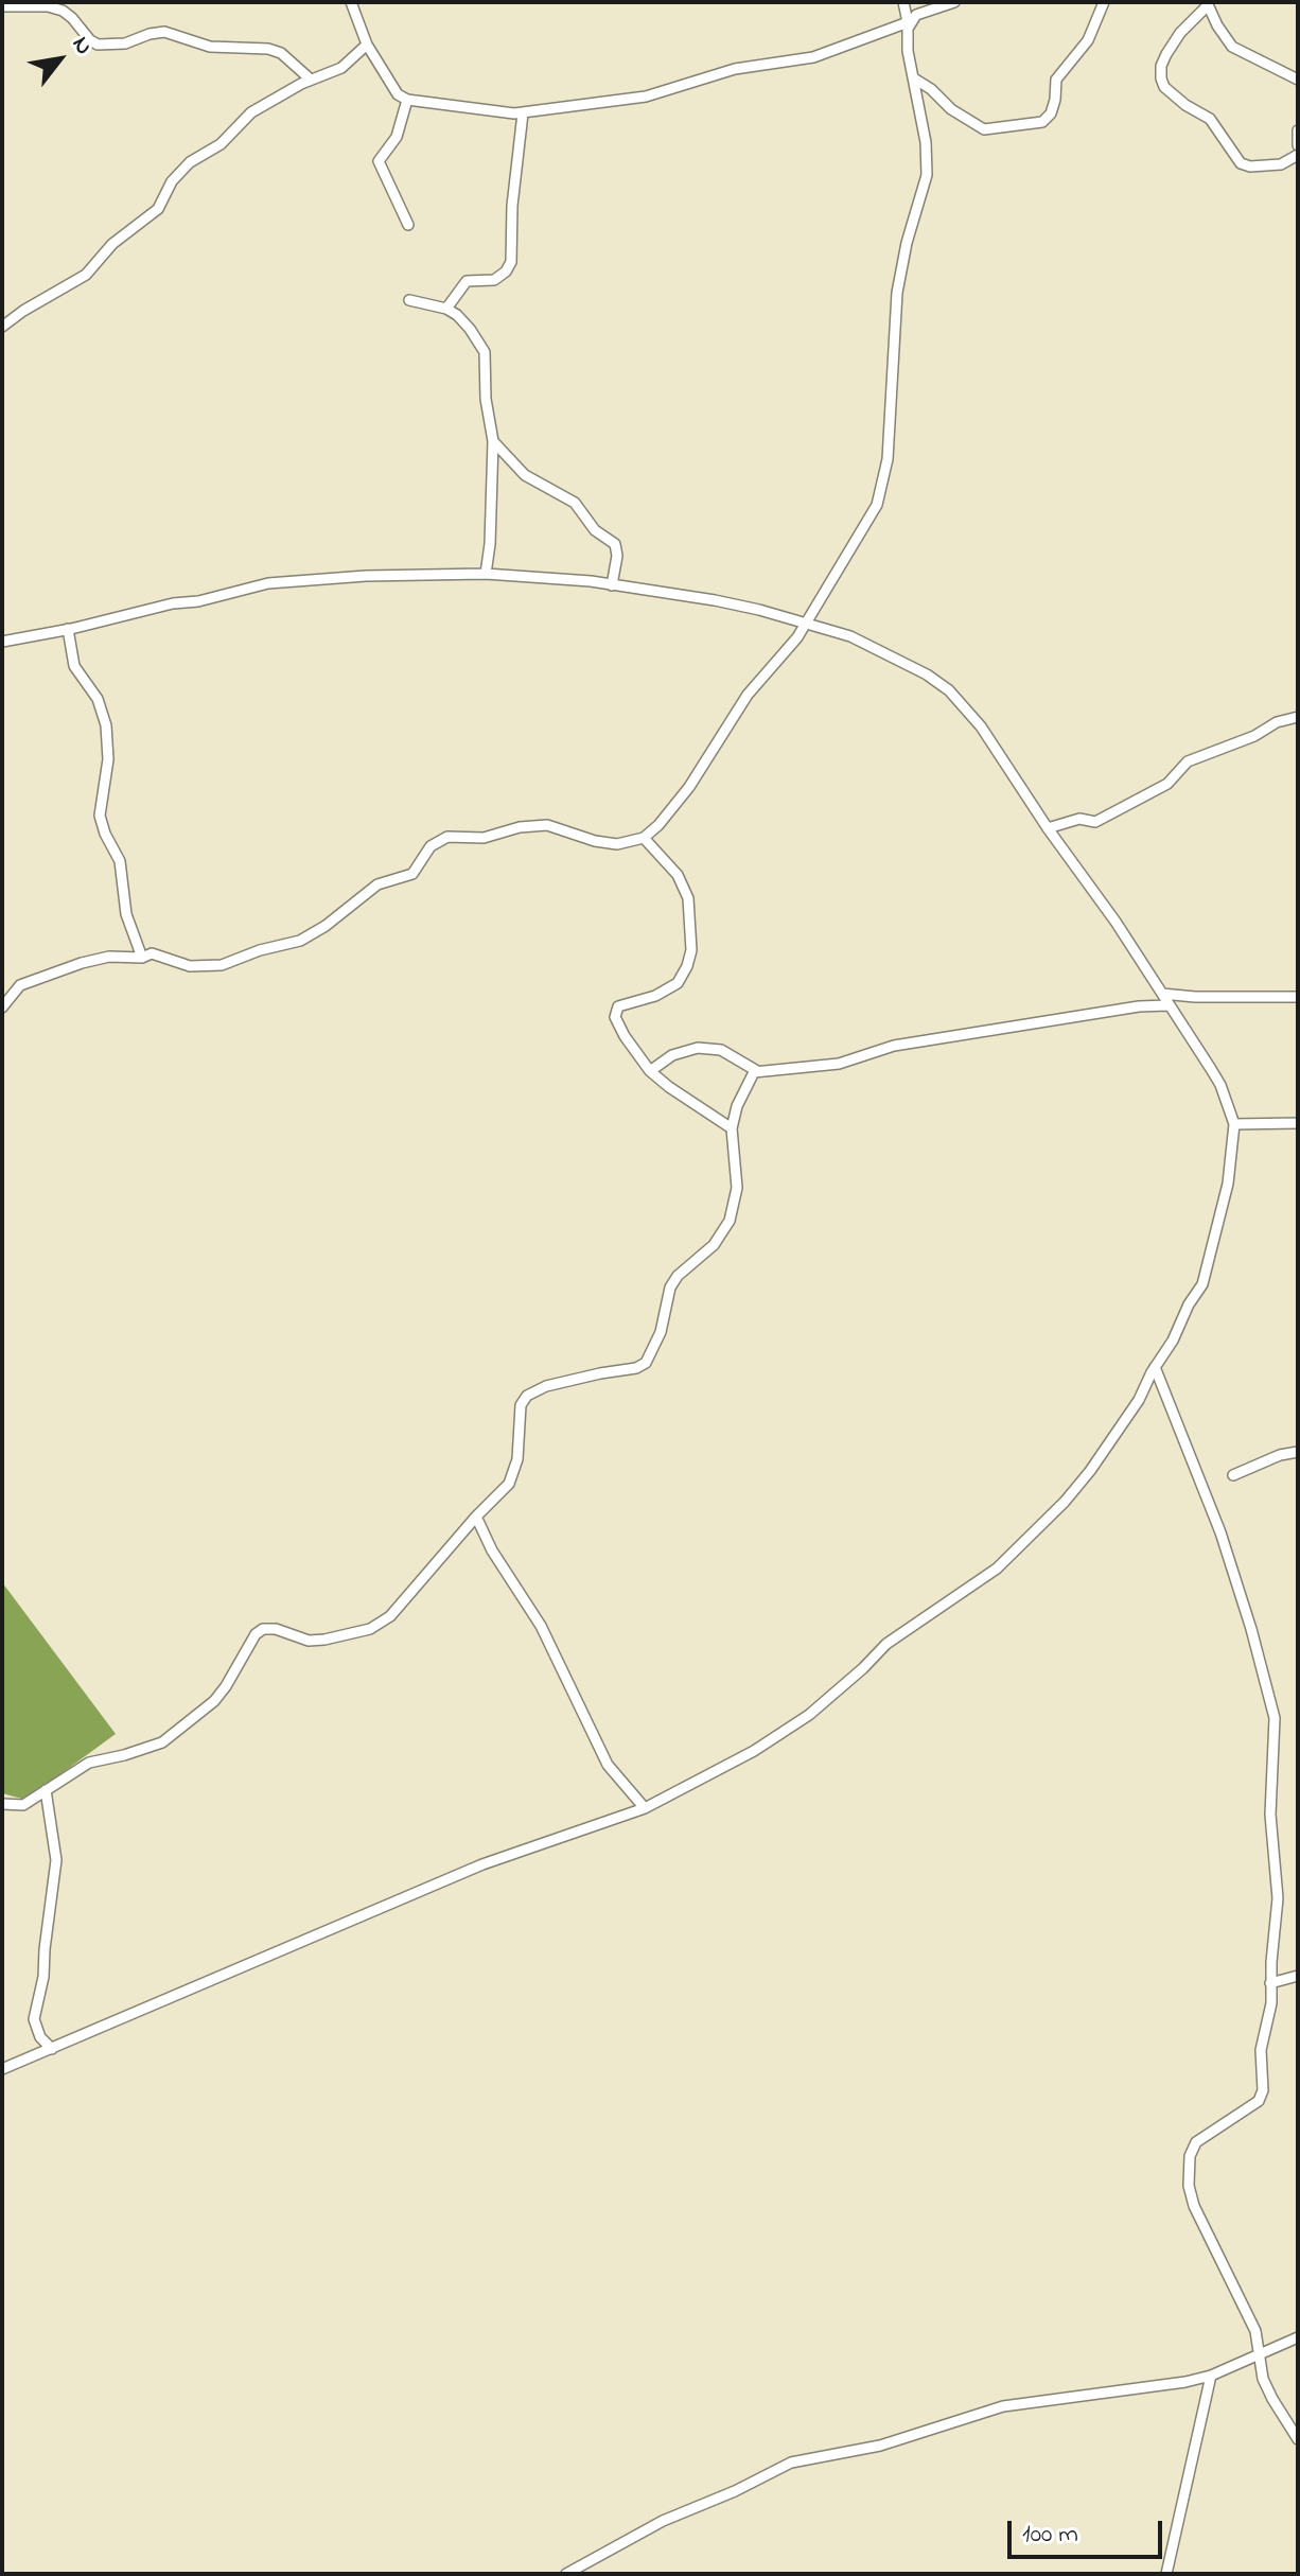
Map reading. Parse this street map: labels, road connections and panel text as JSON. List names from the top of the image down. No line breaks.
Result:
{"scale_bar":"100 m","north":"top right"}
